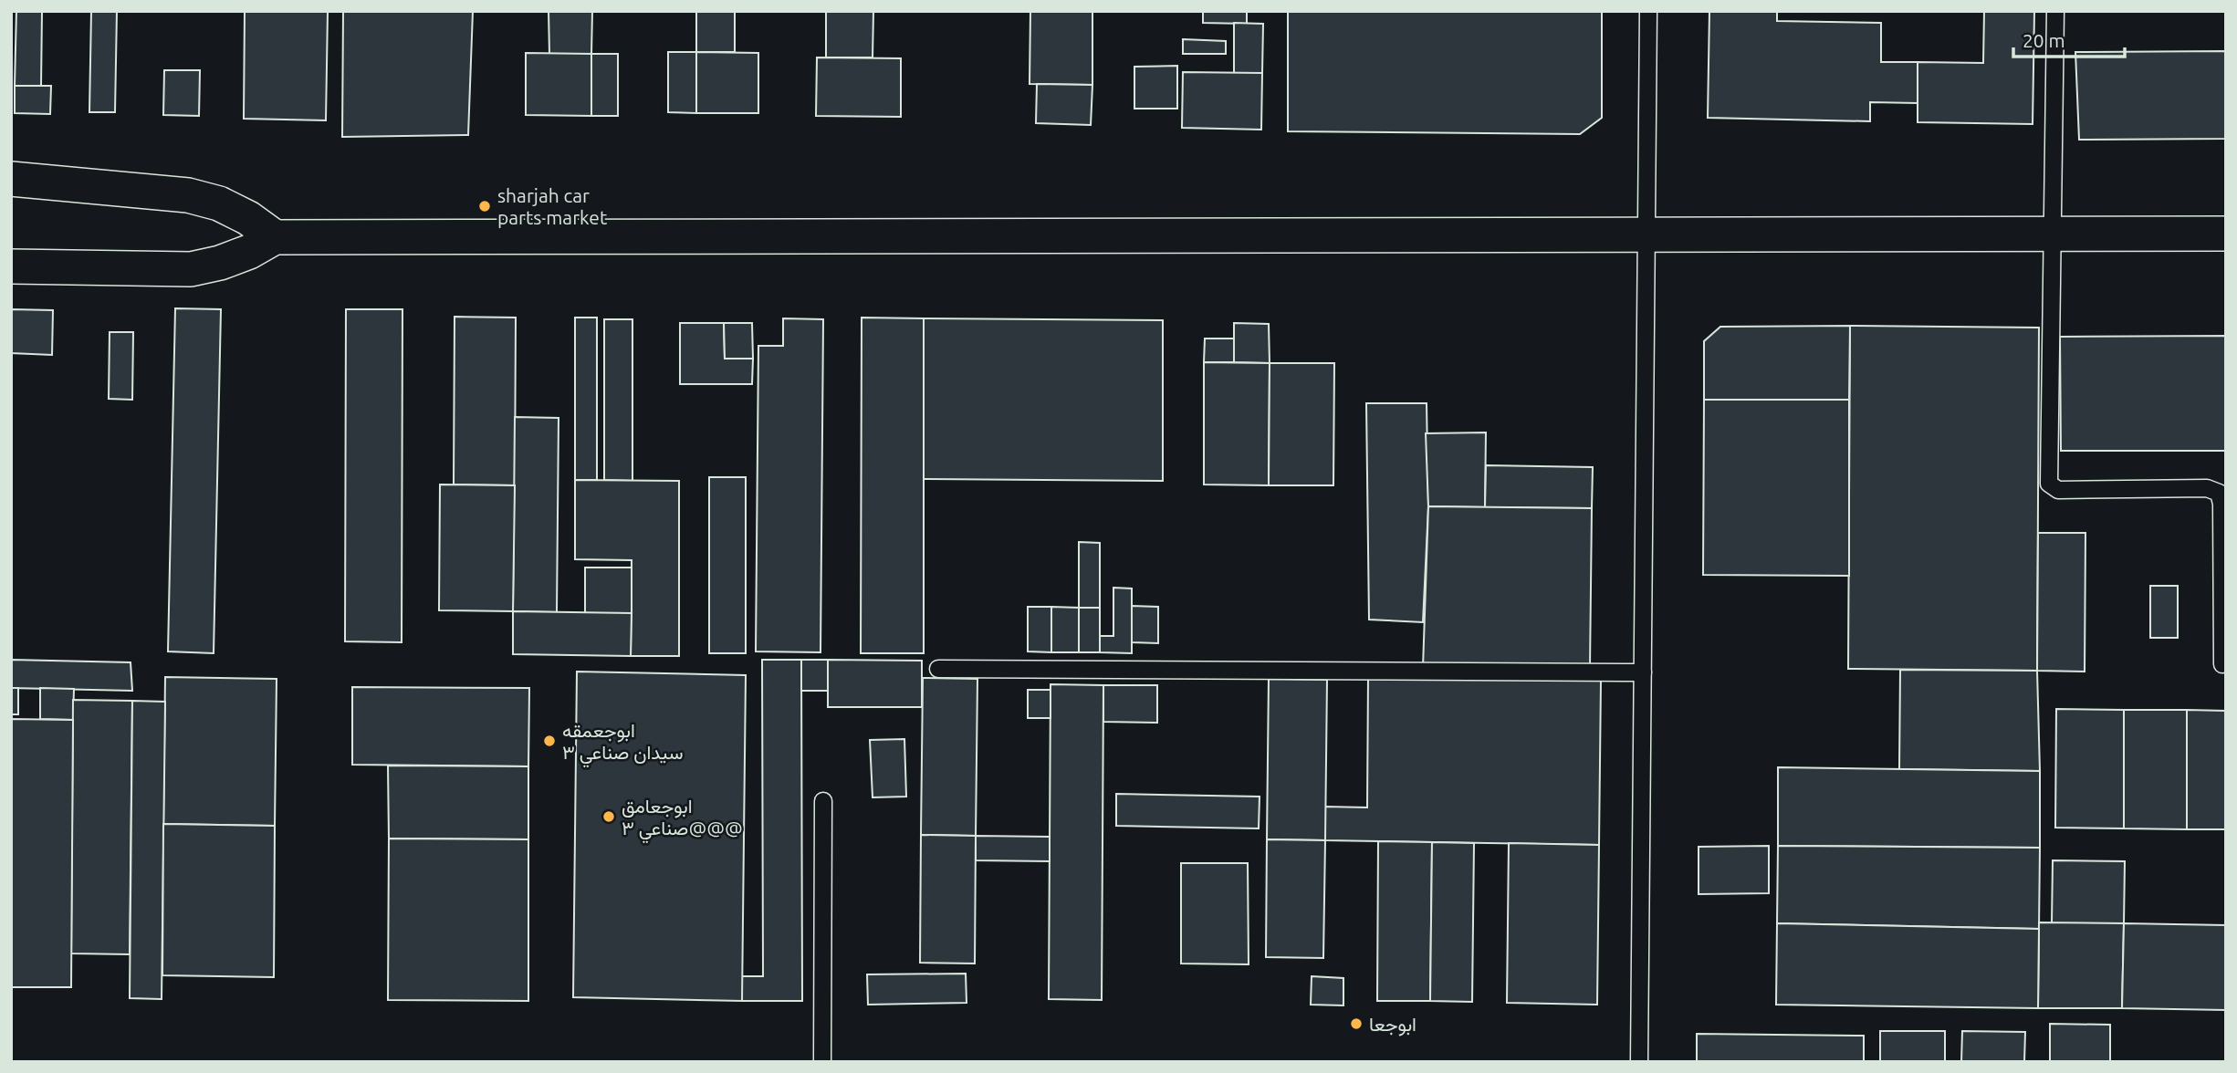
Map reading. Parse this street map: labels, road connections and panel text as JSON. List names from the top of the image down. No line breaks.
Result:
{"places":["sharjah car parts market","ابوجعمقه سيدان صناعي ٣","ابوجعامق صناعي ٣@@@","ابوجعا"],"scale_bar":"20 m"}
